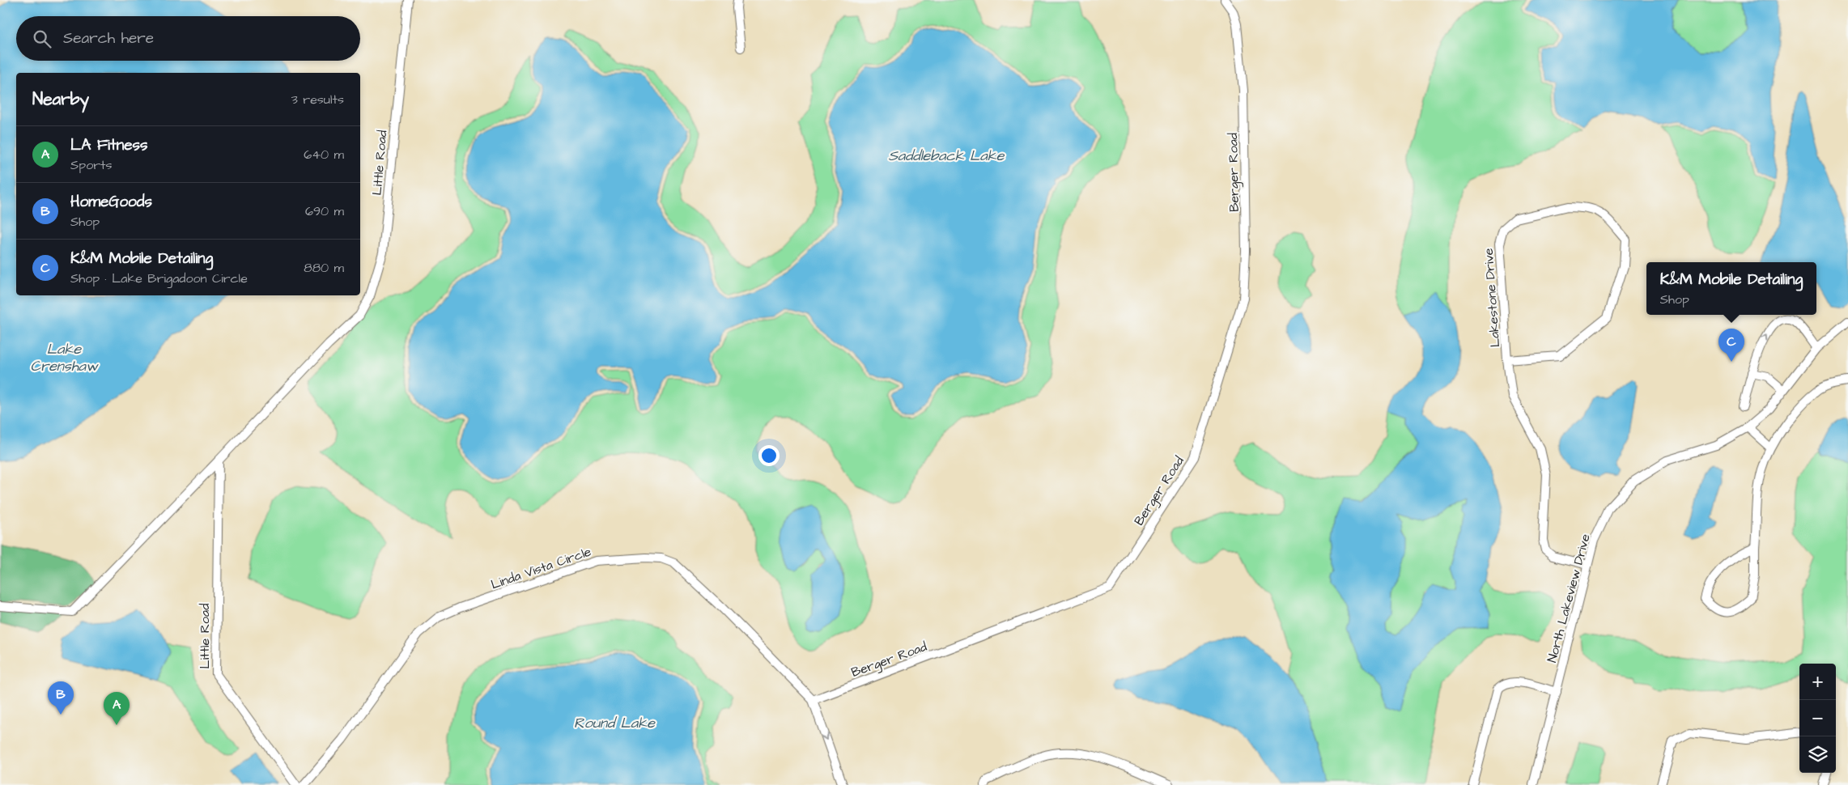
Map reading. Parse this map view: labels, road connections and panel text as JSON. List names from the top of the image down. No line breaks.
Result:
{"streets":{"street":["Little Road","Berger Road","Lakestone Drive","Linda Vista Circle","North Lakeview Drive"]},"crossings":[["Berger Road","Linda Vista Circle"],["Lakestone Drive","North Lakeview Drive"]],"water":["Saddleback Lake","Lake Crenshaw","Round Lake"],"page":{"search":"Search here","heading":["Nearby","3 results"],"list":[{"mark":"A","name":"LA Fitness","note":"Sports","value":"640 m"},{"mark":"B","name":"HomeGoods","note":"Shop","value":"690 m"},{"mark":"C","name":"K&M Mobile Detailing","note":"Shop · Lake Brigadoon Circle","value":"880 m"}],"popup":["K&M Mobile Detailing","Shop"],"pins":["C","B","A"],"map_buttons":["+","−"]}}
